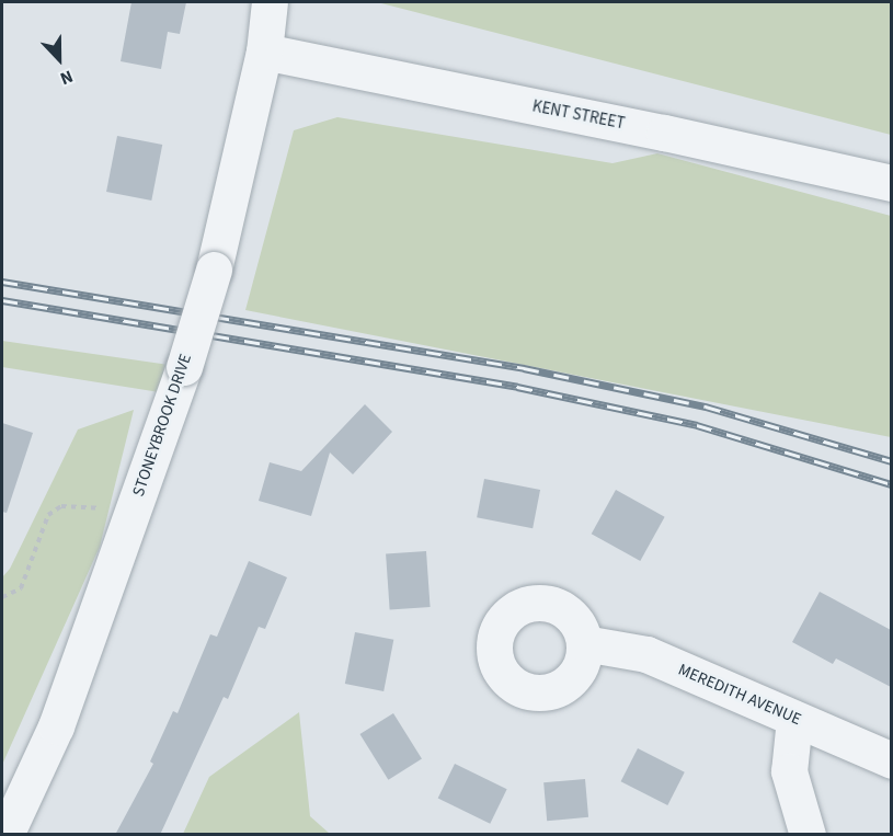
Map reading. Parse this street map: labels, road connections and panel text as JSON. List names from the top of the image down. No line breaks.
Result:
{"streets":{"street":["KENT STREET","STONEYBROOK DRIVE","MEREDITH AVENUE"]},"crossings":[["KENT STREET","STONEYBROOK DRIVE"]],"north":"bottom"}
